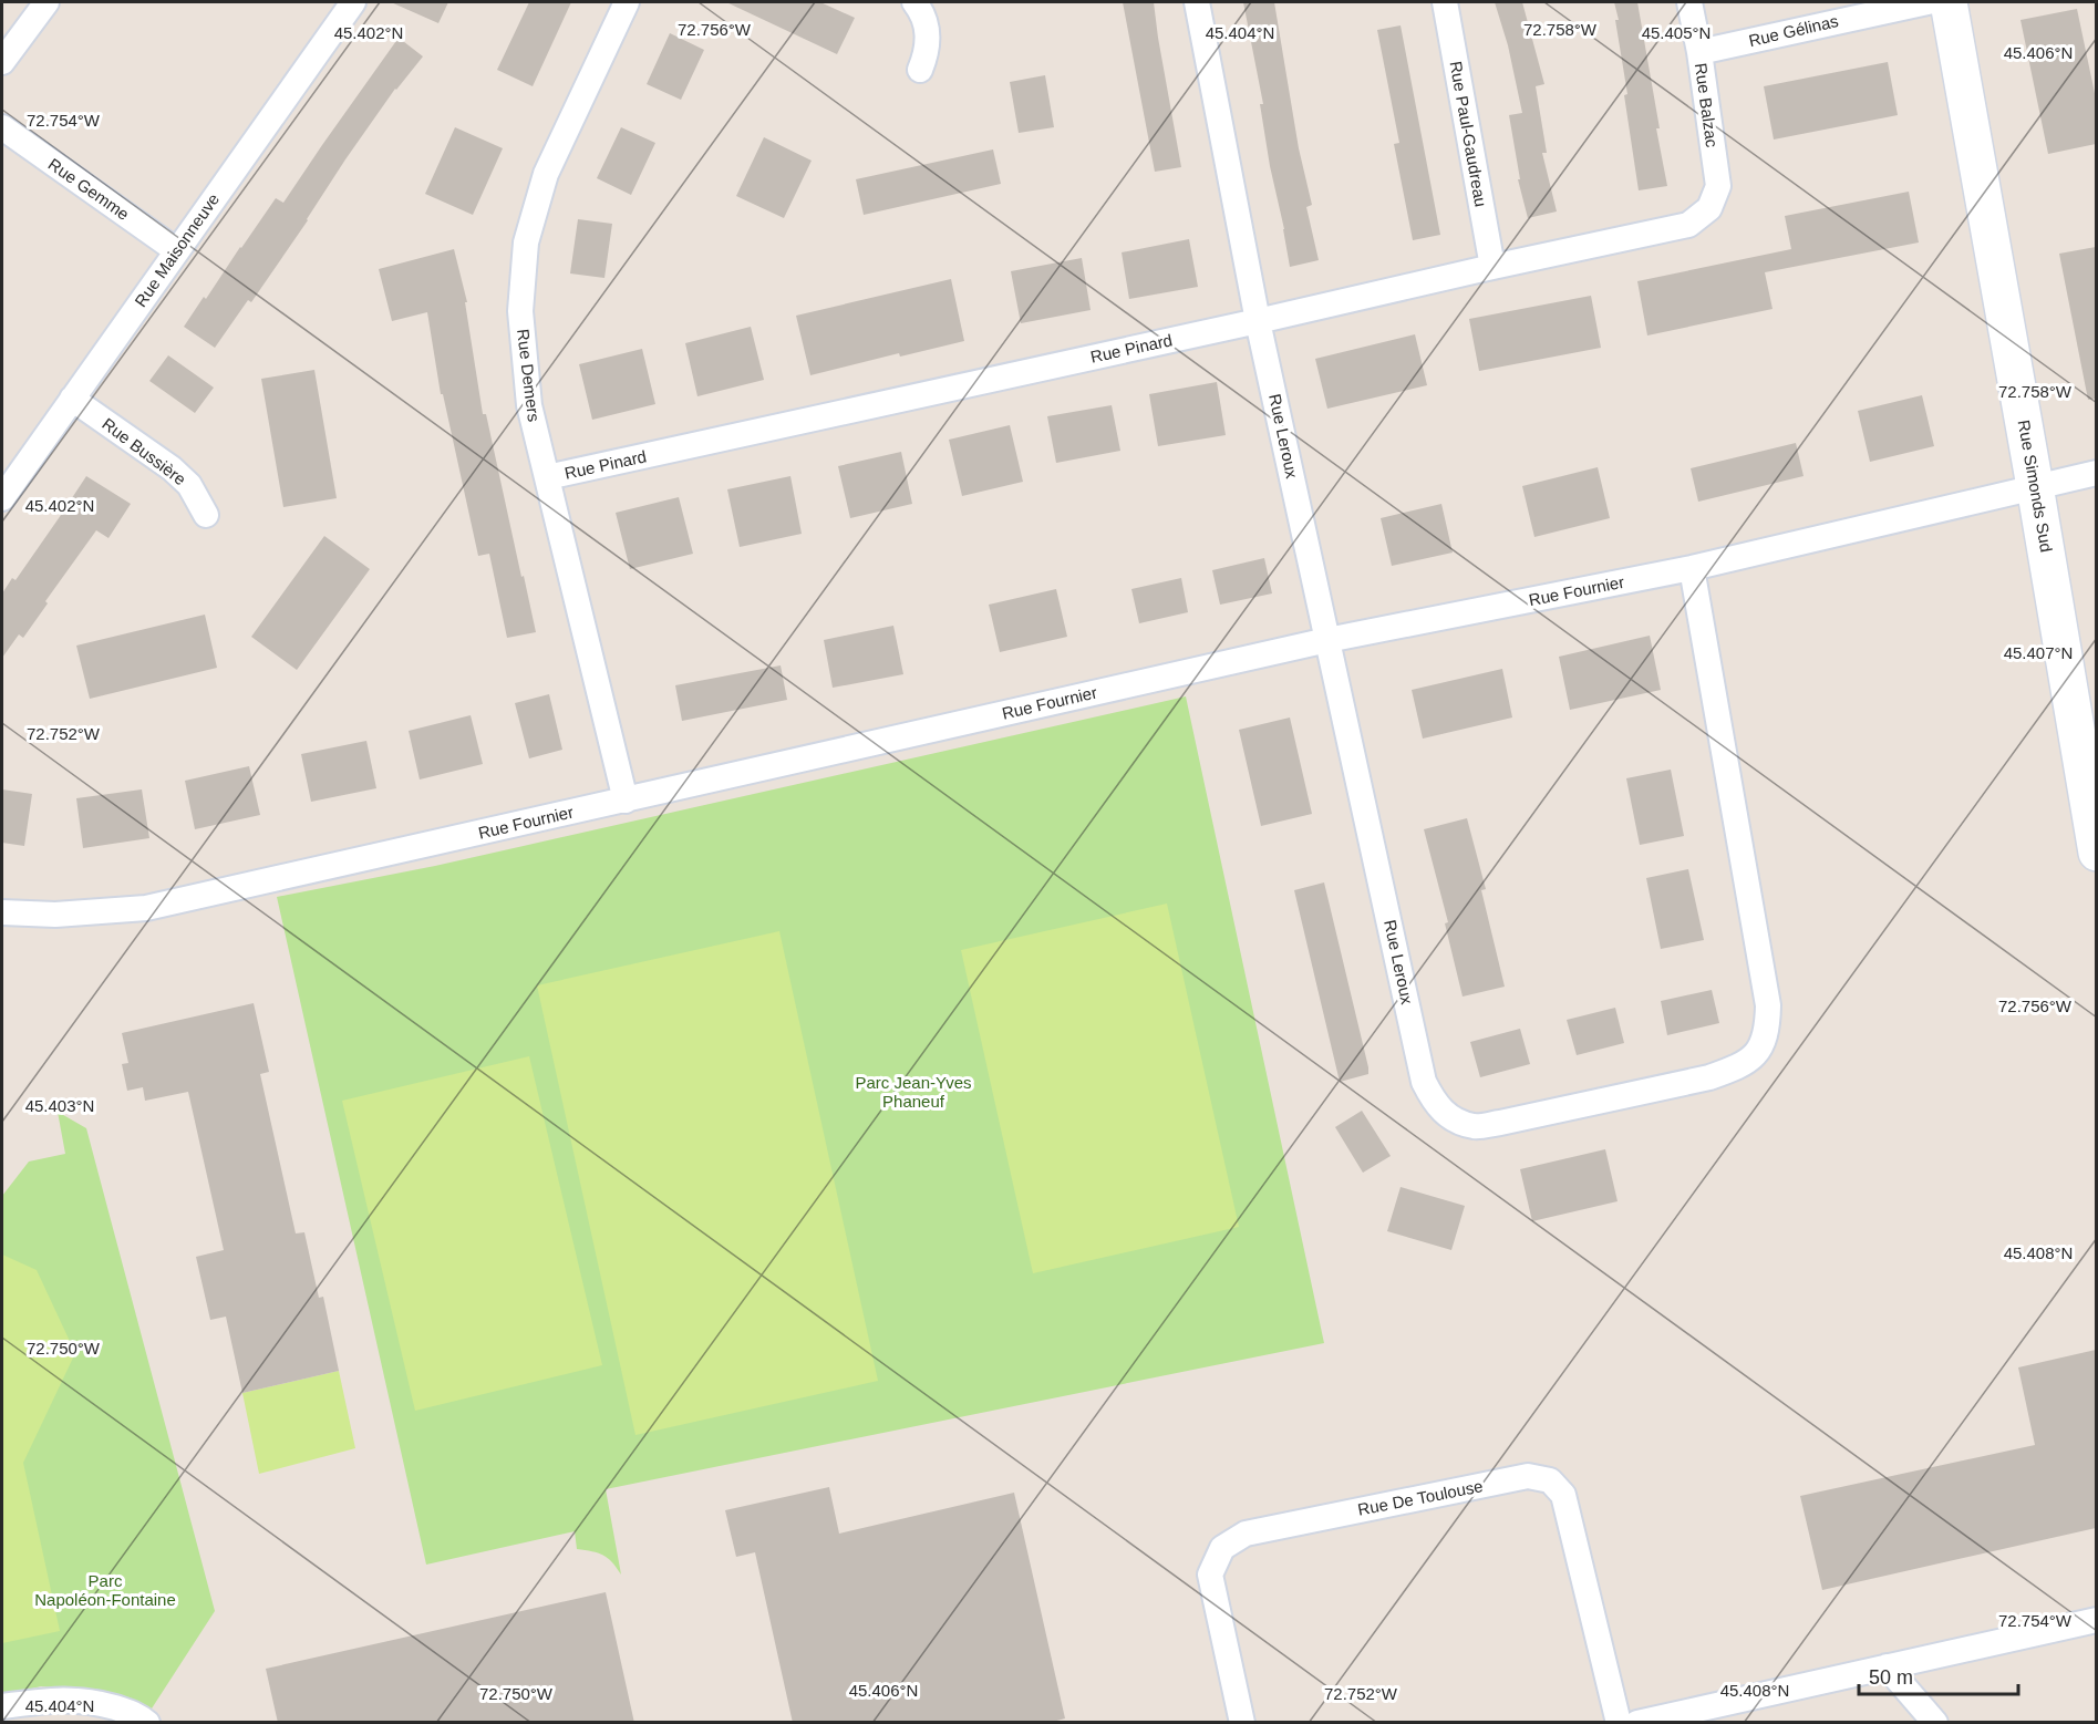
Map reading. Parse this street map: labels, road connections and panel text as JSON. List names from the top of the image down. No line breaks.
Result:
{"streets":{"street":["Rue Gélinas","Rue Balzac","Rue Paul-Gaudreau","Rue Gemme","Rue Maisonneuve","Rue Pinard","Rue Demers","Rue Leroux","Rue Bussière","Rue Simonds Sud","Rue Fournier","Rue De Toulouse"]},"crossings":[["Rue Gélinas","Rue Balzac"],["Rue Balzac","Rue Pinard"],["Rue Paul-Gaudreau","Rue Pinard"],["Rue Gemme","Rue Maisonneuve"],["Rue Maisonneuve","Rue Bussière"],["Rue Pinard","Rue Demers"],["Rue Pinard","Rue Leroux"],["Rue Demers","Rue Fournier"],["Rue Leroux","Rue Fournier"],["Rue Simonds Sud","Rue Fournier"]],"parks":["Parc Jean-Yves Phaneuf","Parc Napoléon-Fontaine"],"scale_bar":"50 m","coordinates":["72.756°W","72.758°W","45.402°N","45.405°N","45.404°N","45.406°N","72.754°W","45.407°N","72.752°W","45.403°N","45.408°N","72.750°W"]}
